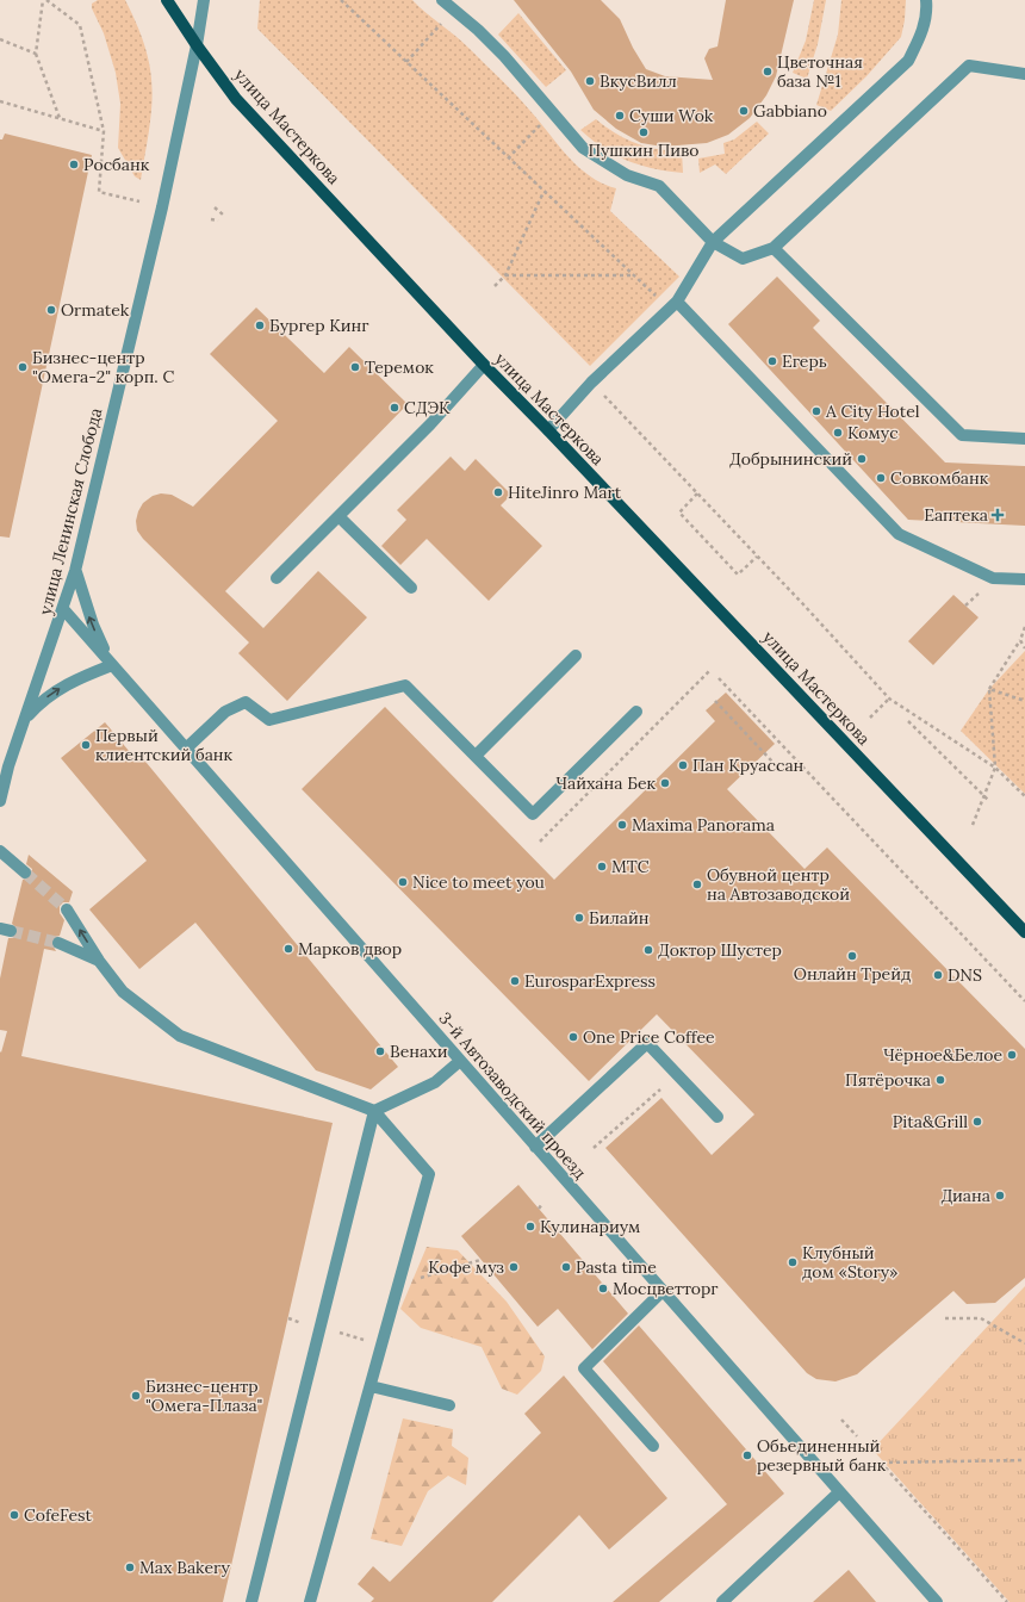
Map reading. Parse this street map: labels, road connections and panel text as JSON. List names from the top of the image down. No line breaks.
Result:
{"streets":{"main road":["улица Мастеркова"],"street":["улица Ленинская Слобода","3-й Автозаводский проезд"]},"crossings":[["улица Мастеркова","улица Ленинская Слобода"],["улица Ленинская Слобода","3-й Автозаводский проезд"]],"places":{"other":["Цветочная база №1","ВкусВилл","Gabbiano","Суши Wok","Пушкин Пиво","Росбанк","Ormatek","Бургер Кинг","Егерь","Бизнес-центр \"Омега-2\" корп. C","Теремок","СДЭК","A City Hotel","Комус","Добрынинский","Совкомбанк","HiteJinro Mart","Первый клиентский банк","Пан Круассан","Чайхана Бек","Maxima Panorama","МТС","Nice to meet you","Обувной центр на Автозаводской","Билайн","Марков двор","Доктор Шустер","Онлайн Трейд","DNS","EurosparExpress","One Price Coffee","Венахи","Чёрное&Белое","Пятёрочка","Pita&Grill","Диана","Кулинариум","Клубный дом «Story»","Кофе муз","Pasta time","Мосцветторг","Бизнес-центр \"Омега-Плаза\"","Обьединенный резервный банк","CofeFest","Max Bakery"],"health":["Еаптека"]}}
